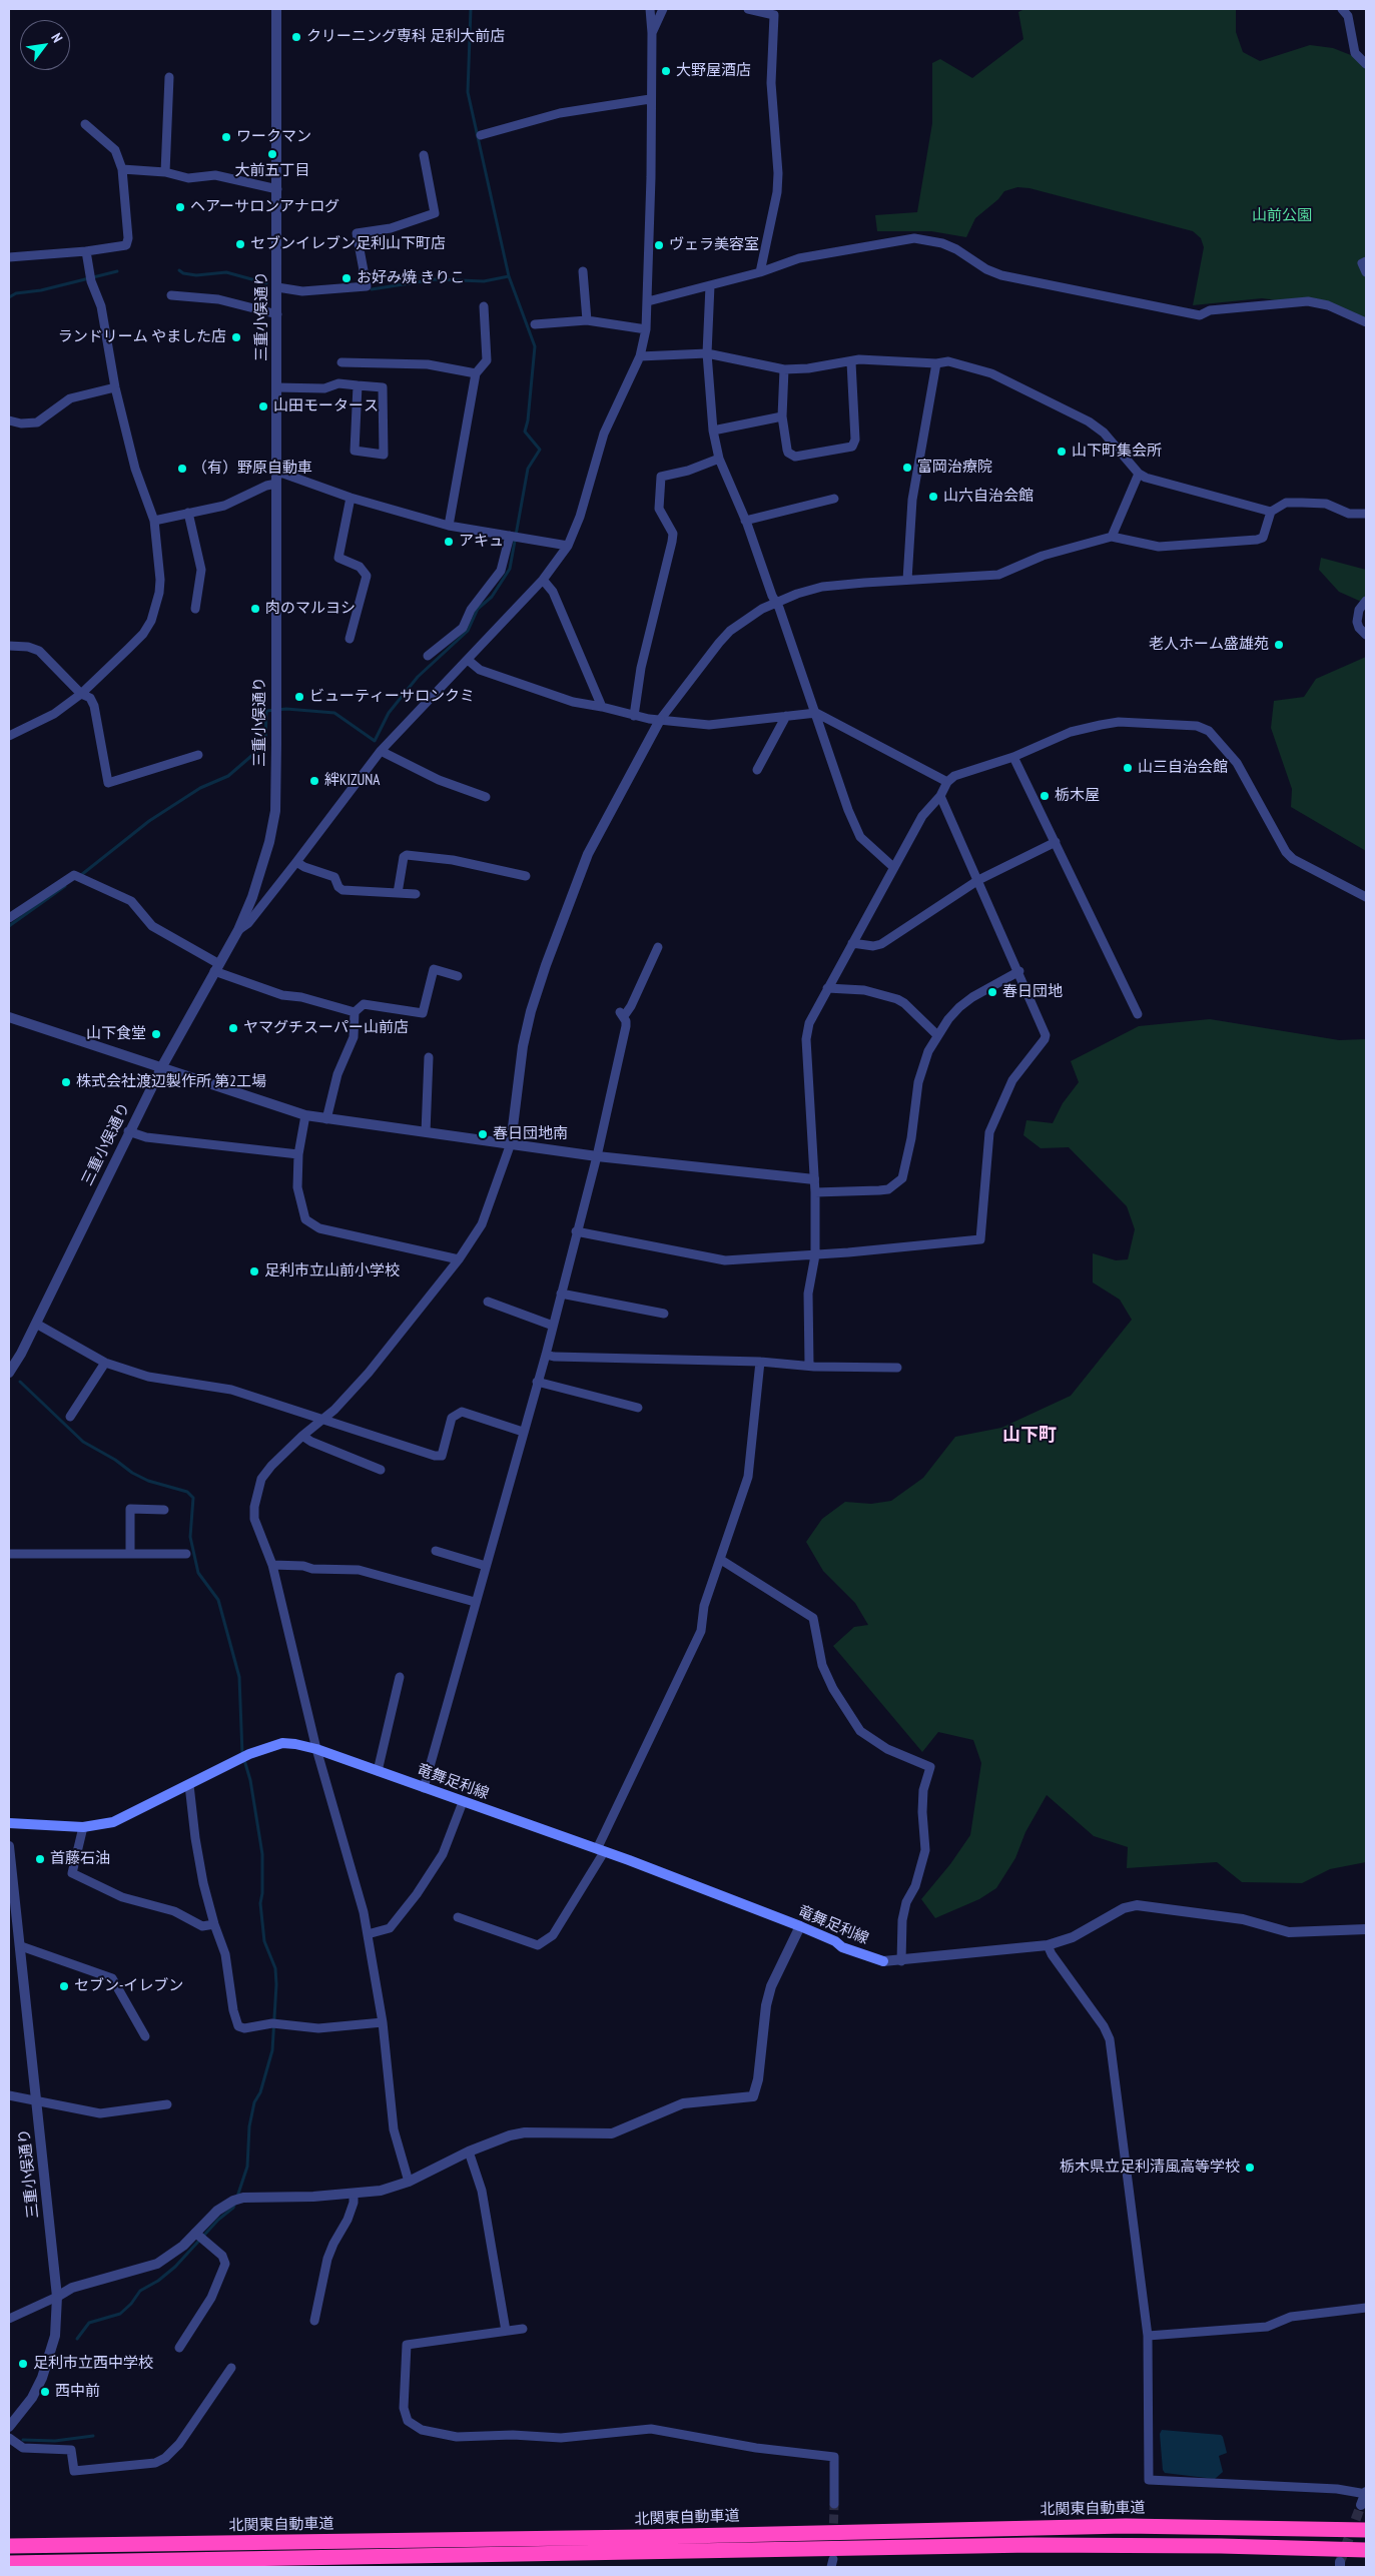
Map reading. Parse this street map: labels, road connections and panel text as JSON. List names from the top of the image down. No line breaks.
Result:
{"streets":{"highway":["北関東自動車道"],"main road":["竜舞足利線"],"street":["三重小俣通り"]},"districts":["山下町"],"parks":["山前公園"],"places":["クリーニング専科 足利大前店","大野屋酒店","ワークマン","大前五丁目","ヘアーサロンアナログ","セブンイレブン足利山下町店","ヴェラ美容室","お好み焼 きりこ","ランドリーム やました店","山田モータース","山下町集会所","富岡治療院","（有）野原自動車","山六自治会館","アキュ","肉のマルヨシ","老人ホーム盛雄苑","ビューティーサロンクミ","山三自治会館","絆KIZUNA","栃木屋","春日団地","ヤマグチスーパー山前店","山下食堂","株式会社渡辺製作所 第2工場","春日団地南","足利市立山前小学校","首藤石油","セブン-イレブン","栃木県立足利清風高等学校","足利市立西中学校","西中前"],"north":"top right"}
